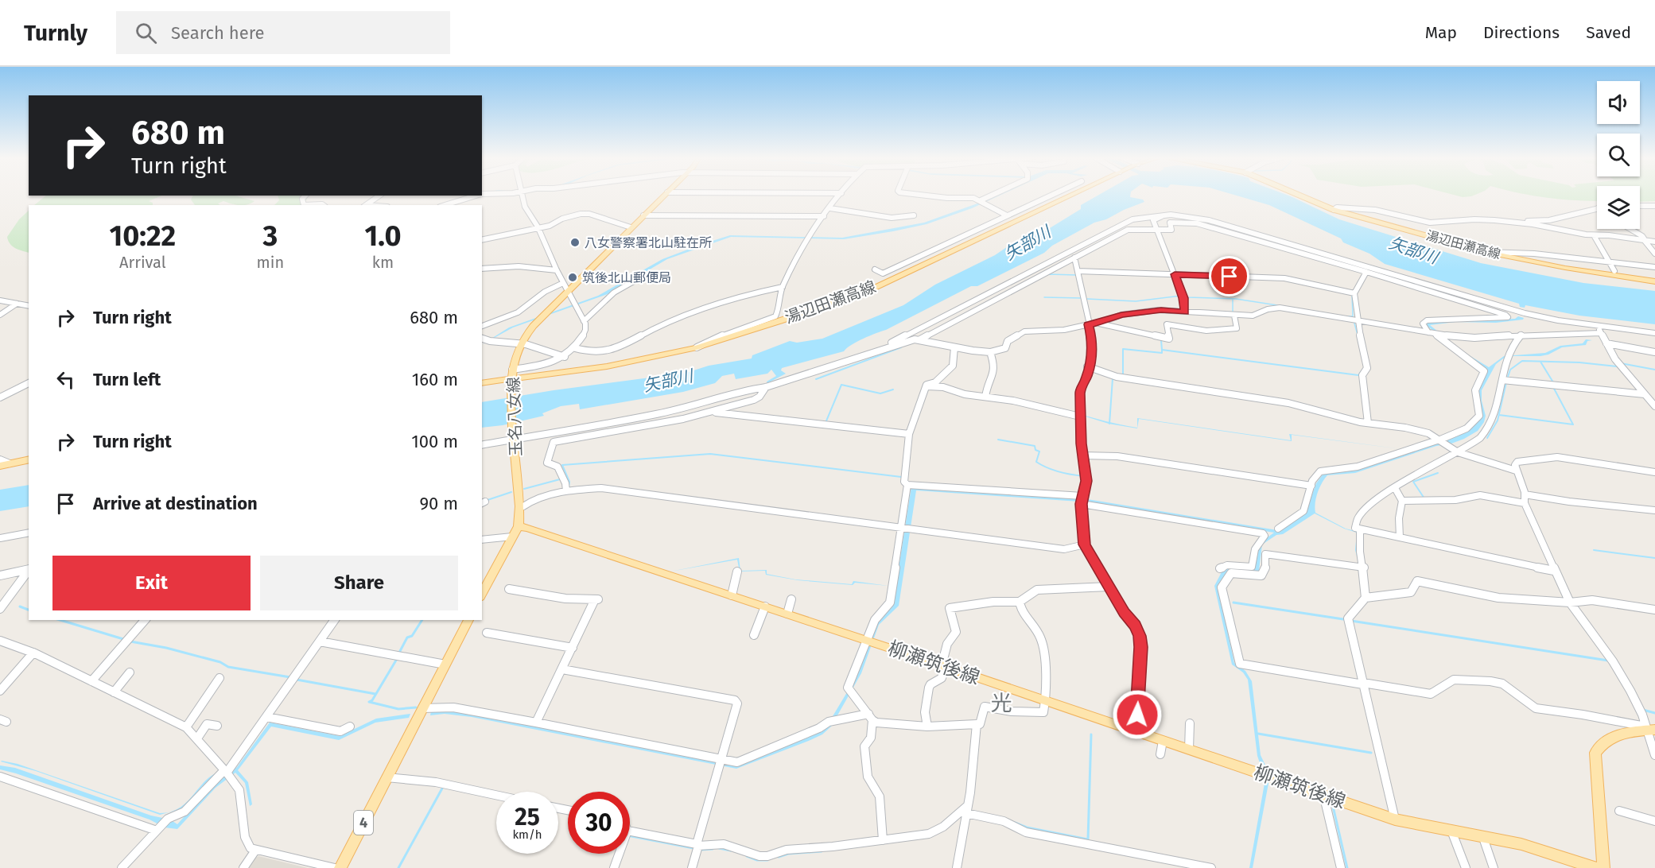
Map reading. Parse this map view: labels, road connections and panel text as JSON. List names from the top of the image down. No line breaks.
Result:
{"streets":{"main road":["湯辺田瀬高線","玉名八女線","柳瀬筑後線","4"]},"crossings":[["湯辺田瀬高線","玉名八女線"],["玉名八女線","柳瀬筑後線"]],"districts":["光"],"water":["矢部川"],"places":["八女警察署北山駐在所","筑後北山郵便局"],"page":{"header":"Turnly","search":"Search here","nav":["Map","Directions","Saved"],"turn":["680 m","Turn right"],"eta":["10:22","Arrival","3","min","1.0","km"],"list":[{"name":"Turn right","value":"680 m"},{"name":"Turn left","value":"160 m"},{"name":"Turn right","value":"100 m"},{"name":"Arrive at destination","value":"90 m"}],"buttons":["Exit","Share"],"speed":"25 km/h","limit":"30"}}
